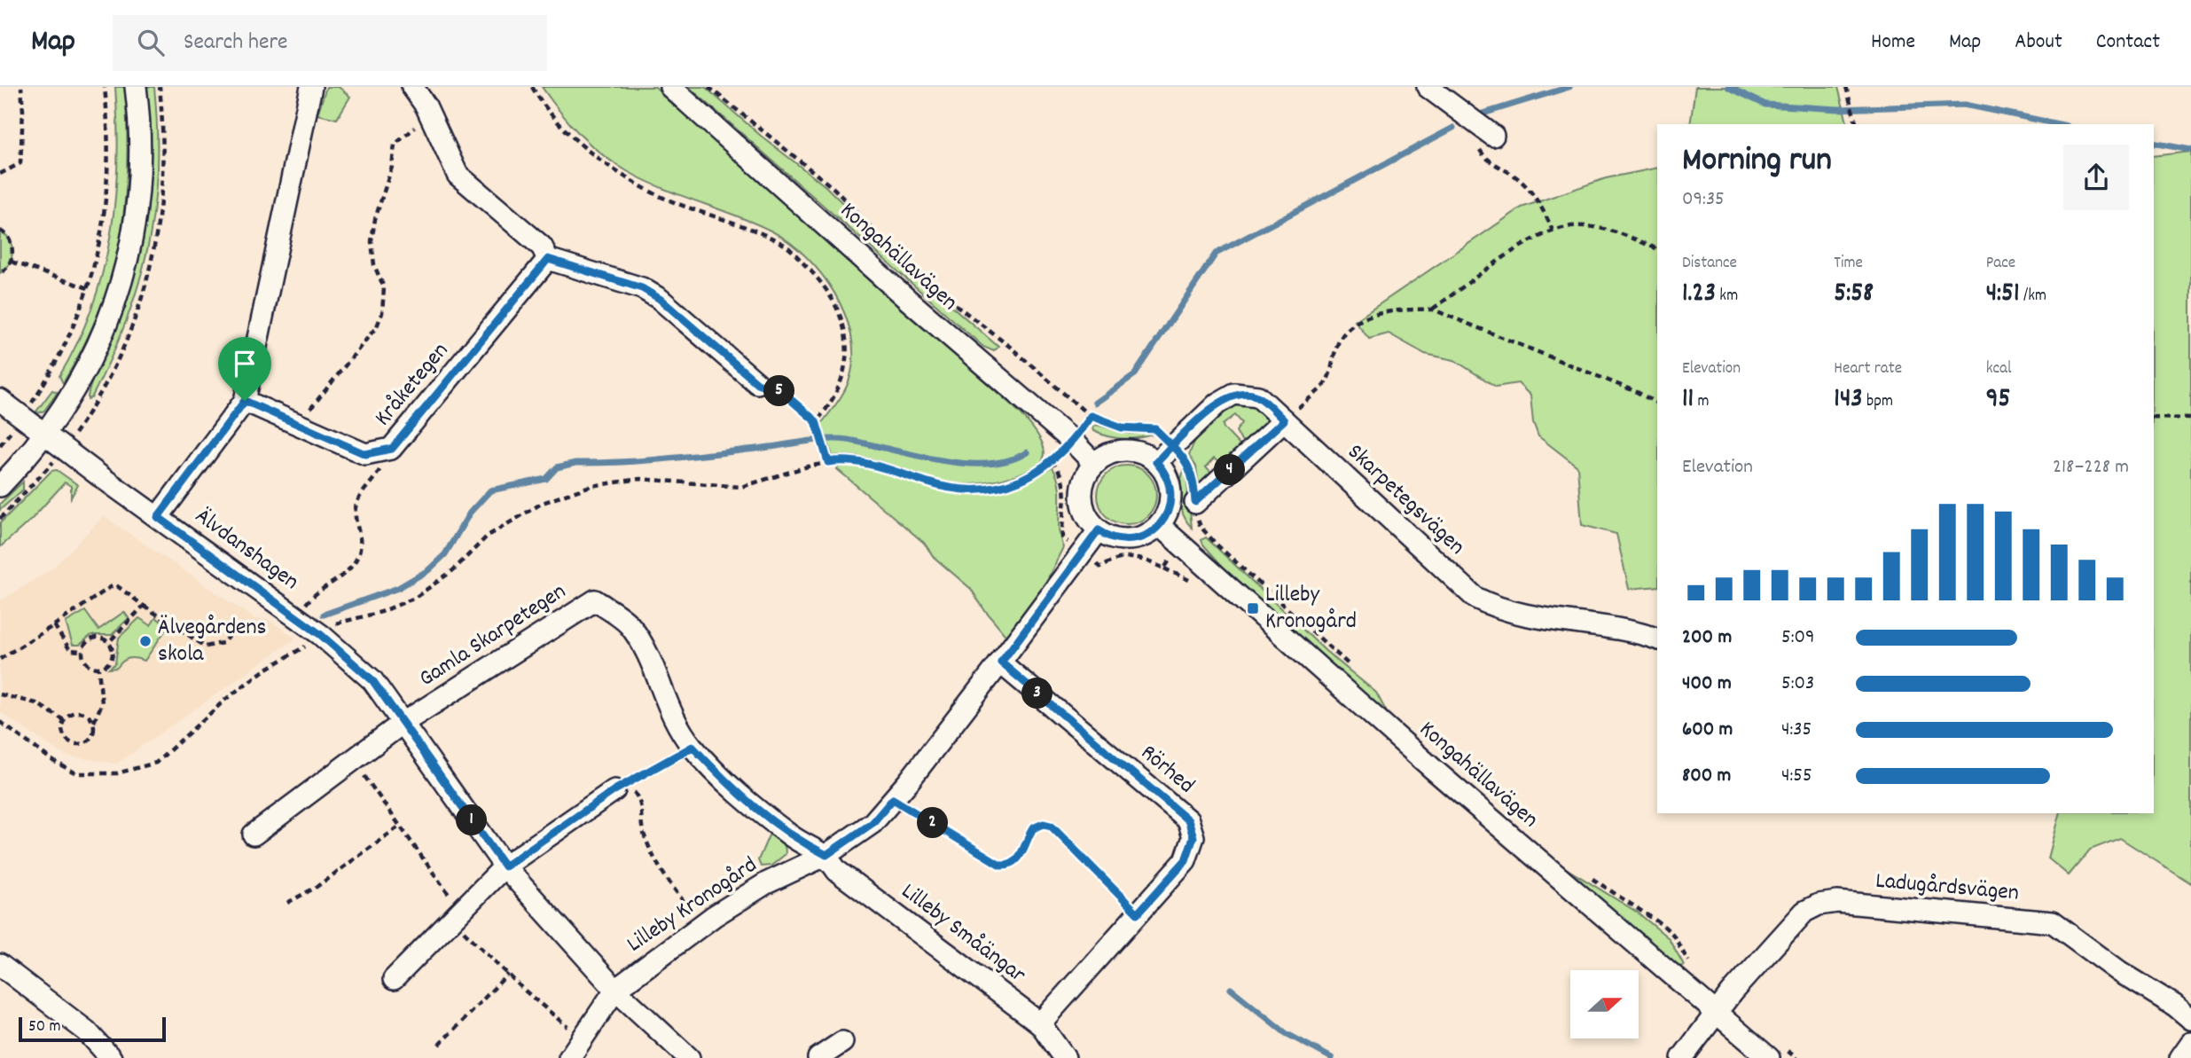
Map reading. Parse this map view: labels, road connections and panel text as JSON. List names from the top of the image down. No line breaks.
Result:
{"streets":{"street":["Kongahällavägen","Kråketegen","Skarpetegsvägen","Älvdanshagen","Gamla Skarpetegen","Rörhed","Ladugårdsvägen","Lilleby Kronogård","Lilleby Småängar"]},"crossings":[["Kongahällavägen","Skarpetegsvägen"],["Kongahällavägen","Ladugårdsvägen"],["Kongahällavägen","Lilleby Kronogård"],["Skarpetegsvägen","Lilleby Kronogård"],["Älvdanshagen","Gamla Skarpetegen"],["Älvdanshagen","Lilleby Kronogård"],["Gamla Skarpetegen","Lilleby Kronogård"],["Gamla Skarpetegen","Lilleby Småängar"],["Rörhed","Lilleby Kronogård"],["Rörhed","Lilleby Småängar"],["Lilleby Kronogård","Lilleby Småängar"]],"places":{"transit":["Lilleby Kronogård"],"other":["Älvegårdens skola"]},"scale_bar":"50 m","north":"right","page":{"header":"Map","search":"Search here","nav":["Home","Map","About","Contact"],"heading":["Morning run","09:35"],"stats":[["Distance","1.23 km"],["Time","5:58"],["Pace","4:51 /km"],["Elevation","11 m"],["Heart rate","143 bpm"],["kcal","95"]],"pins":["5","4","3","1","2"],"chart":["Elevation","218–228 m"],"list":[{"name":"200 m","note":"5:09"},{"name":"400 m","note":"5:03"},{"name":"600 m","note":"4:35"},{"name":"800 m","note":"4:55"}],"scale":"50 m"}}
